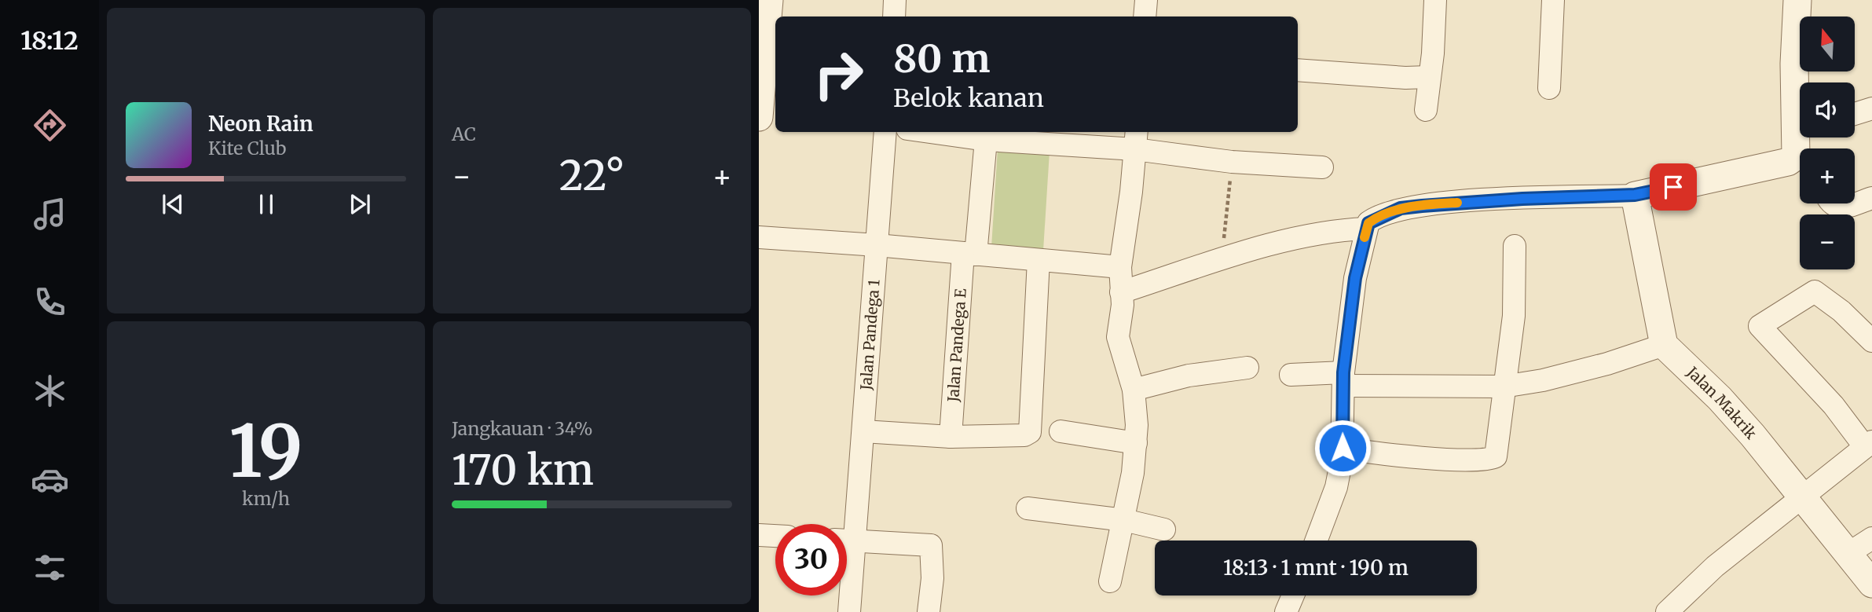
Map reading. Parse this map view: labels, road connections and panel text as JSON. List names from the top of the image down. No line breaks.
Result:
{"streets":{"street":["Jalan Pandega 1","Jalan Pandega E","Jalan Makrik"]},"north":"top","page":{"tabs":"18:12","tile":["AC",["19","km/h"],["Jangkauan · 34%","170 km"]],"map_buttons":["+","−"],"turn":["80 m","Belok kanan"],"song":["Neon Rain","Kite Club"],"heat":["−","22°","+"],"limit":"30","trip":"18:13 · 1 mnt · 190 m"}}
